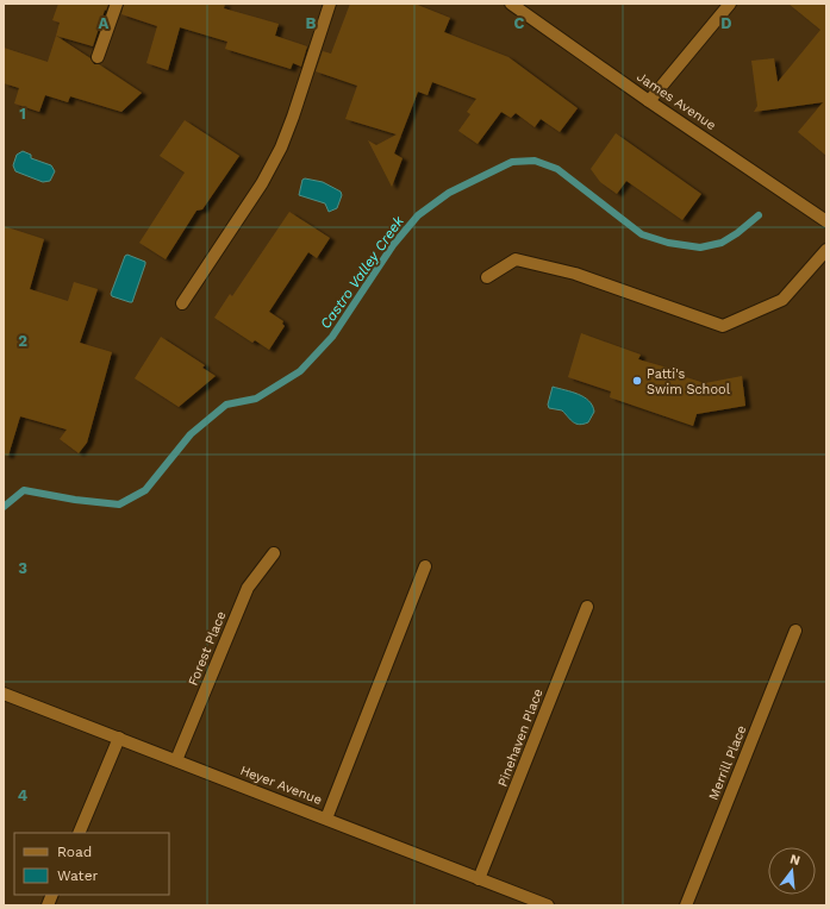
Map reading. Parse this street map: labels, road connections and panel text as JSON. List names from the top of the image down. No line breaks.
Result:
{"streets":{"street":["James Avenue","Forest Place","Pinehaven Place","Merrill Place","Heyer Avenue"]},"crossings":[["Forest Place","Heyer Avenue"],["Pinehaven Place","Heyer Avenue"]],"water":["Castro Valley Creek"],"places":["Patti's Swim School"],"legend":["Road","Water"],"north":"top","grid":{"columns":["A","B","C","D"],"rows":["1","2","3","4"]}}
